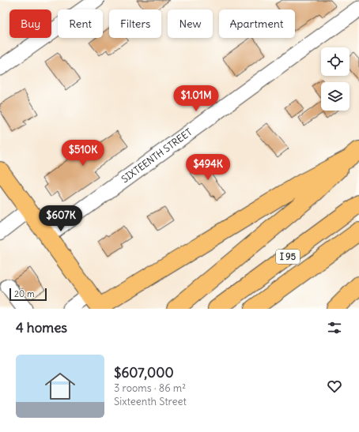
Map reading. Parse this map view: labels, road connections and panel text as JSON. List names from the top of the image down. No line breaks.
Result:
{"streets":{"main road":["I 95"],"street":["SIXTEENTH STREET"]},"scale_bar":"20 m","page":{"chip":["Buy","Rent","Filters","New","Apartment"],"price":["$1.01M","$510K","$494K","$607K"],"scale":"20 m","heading":"4 homes","list":[{"name":"$607,000","note":"3 rooms · 86 m² · Sixteenth Street"}]}}
